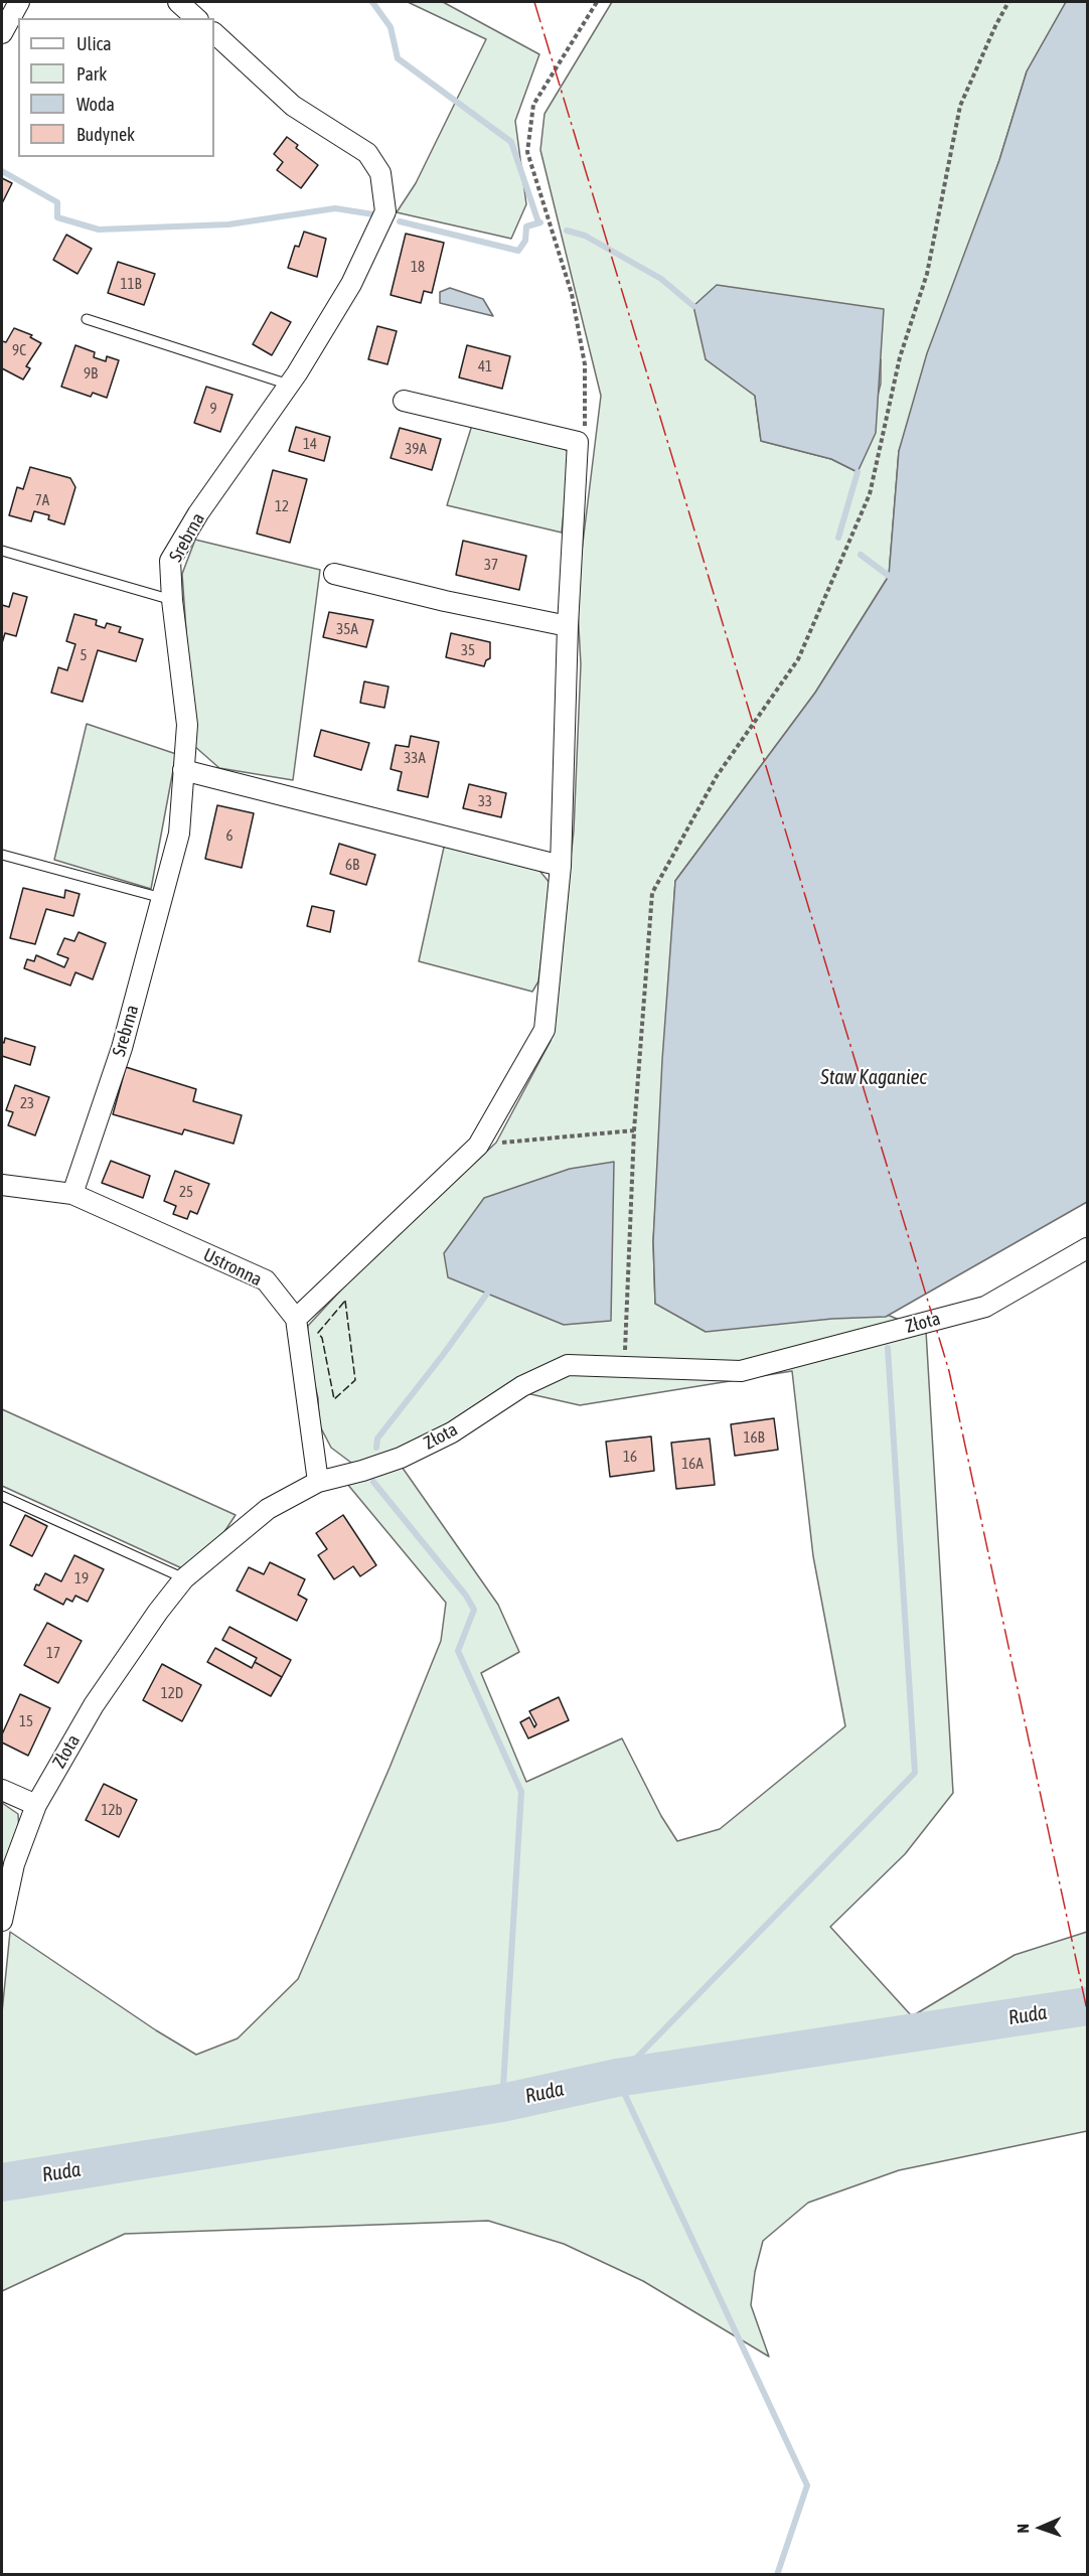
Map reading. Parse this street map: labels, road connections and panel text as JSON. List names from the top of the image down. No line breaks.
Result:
{"streets":{"street":["Srebrna","Ustronna","Złota"]},"crossings":[["Srebrna","Ustronna"]],"water":["Staw Kaganiec","Ruda"],"house_numbers":["18","11B","9C","41","9B","9","14","39A","7A","12","37","35A","35","5","33A","33","6","6B","23","25","16B","16","16A","19","17","12D","15","12b"],"legend":["Ulica","Park","Woda","Budynek"],"north":"left"}
